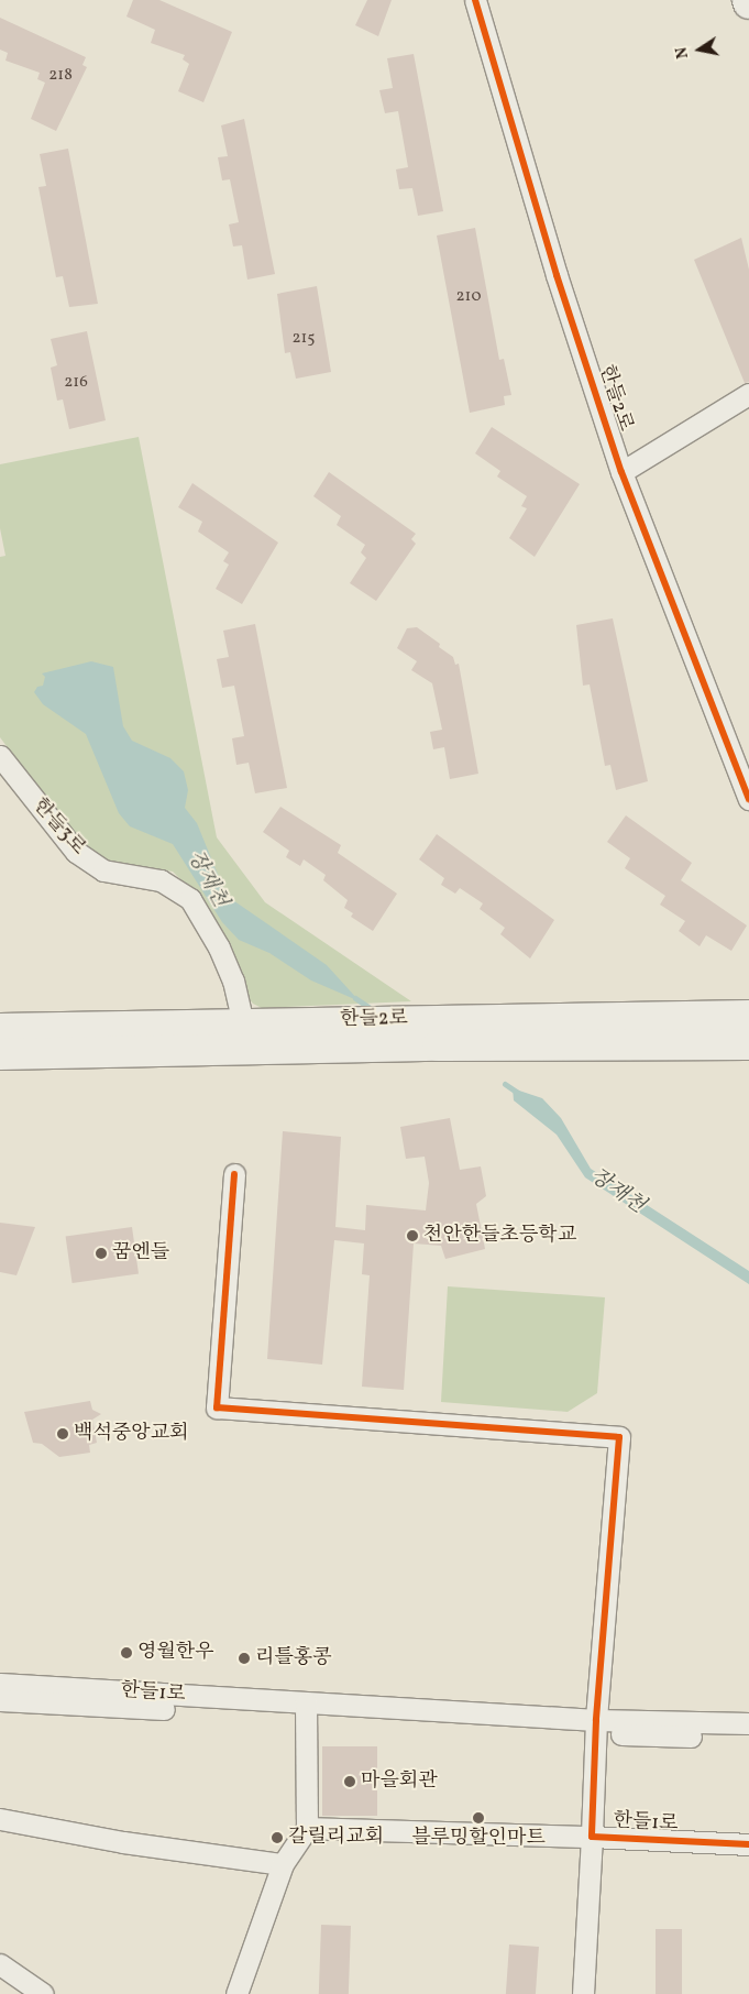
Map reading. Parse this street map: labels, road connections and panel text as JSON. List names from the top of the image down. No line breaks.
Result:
{"streets":{"street":["한들2로","한들3로","한들1로"]},"crossings":[["한들2로","한들3로"]],"water":["장재천"],"places":["천안한들초등학교","꿈엔들","백석중앙교회","영월한우","리틀홍콩","마을회관","블루밍할인마트","갈릴리교회"],"house_numbers":["218","210","215","216"],"north":"left"}
